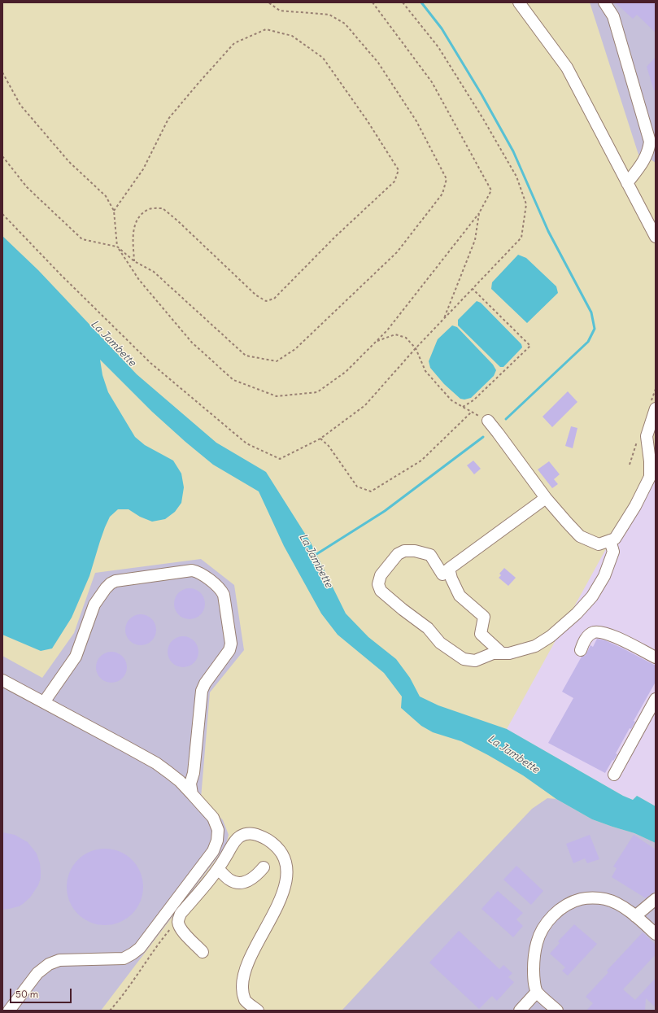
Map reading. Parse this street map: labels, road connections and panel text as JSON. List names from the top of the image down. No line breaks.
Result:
{"water":["La Jambette"],"scale_bar":"50 m"}
